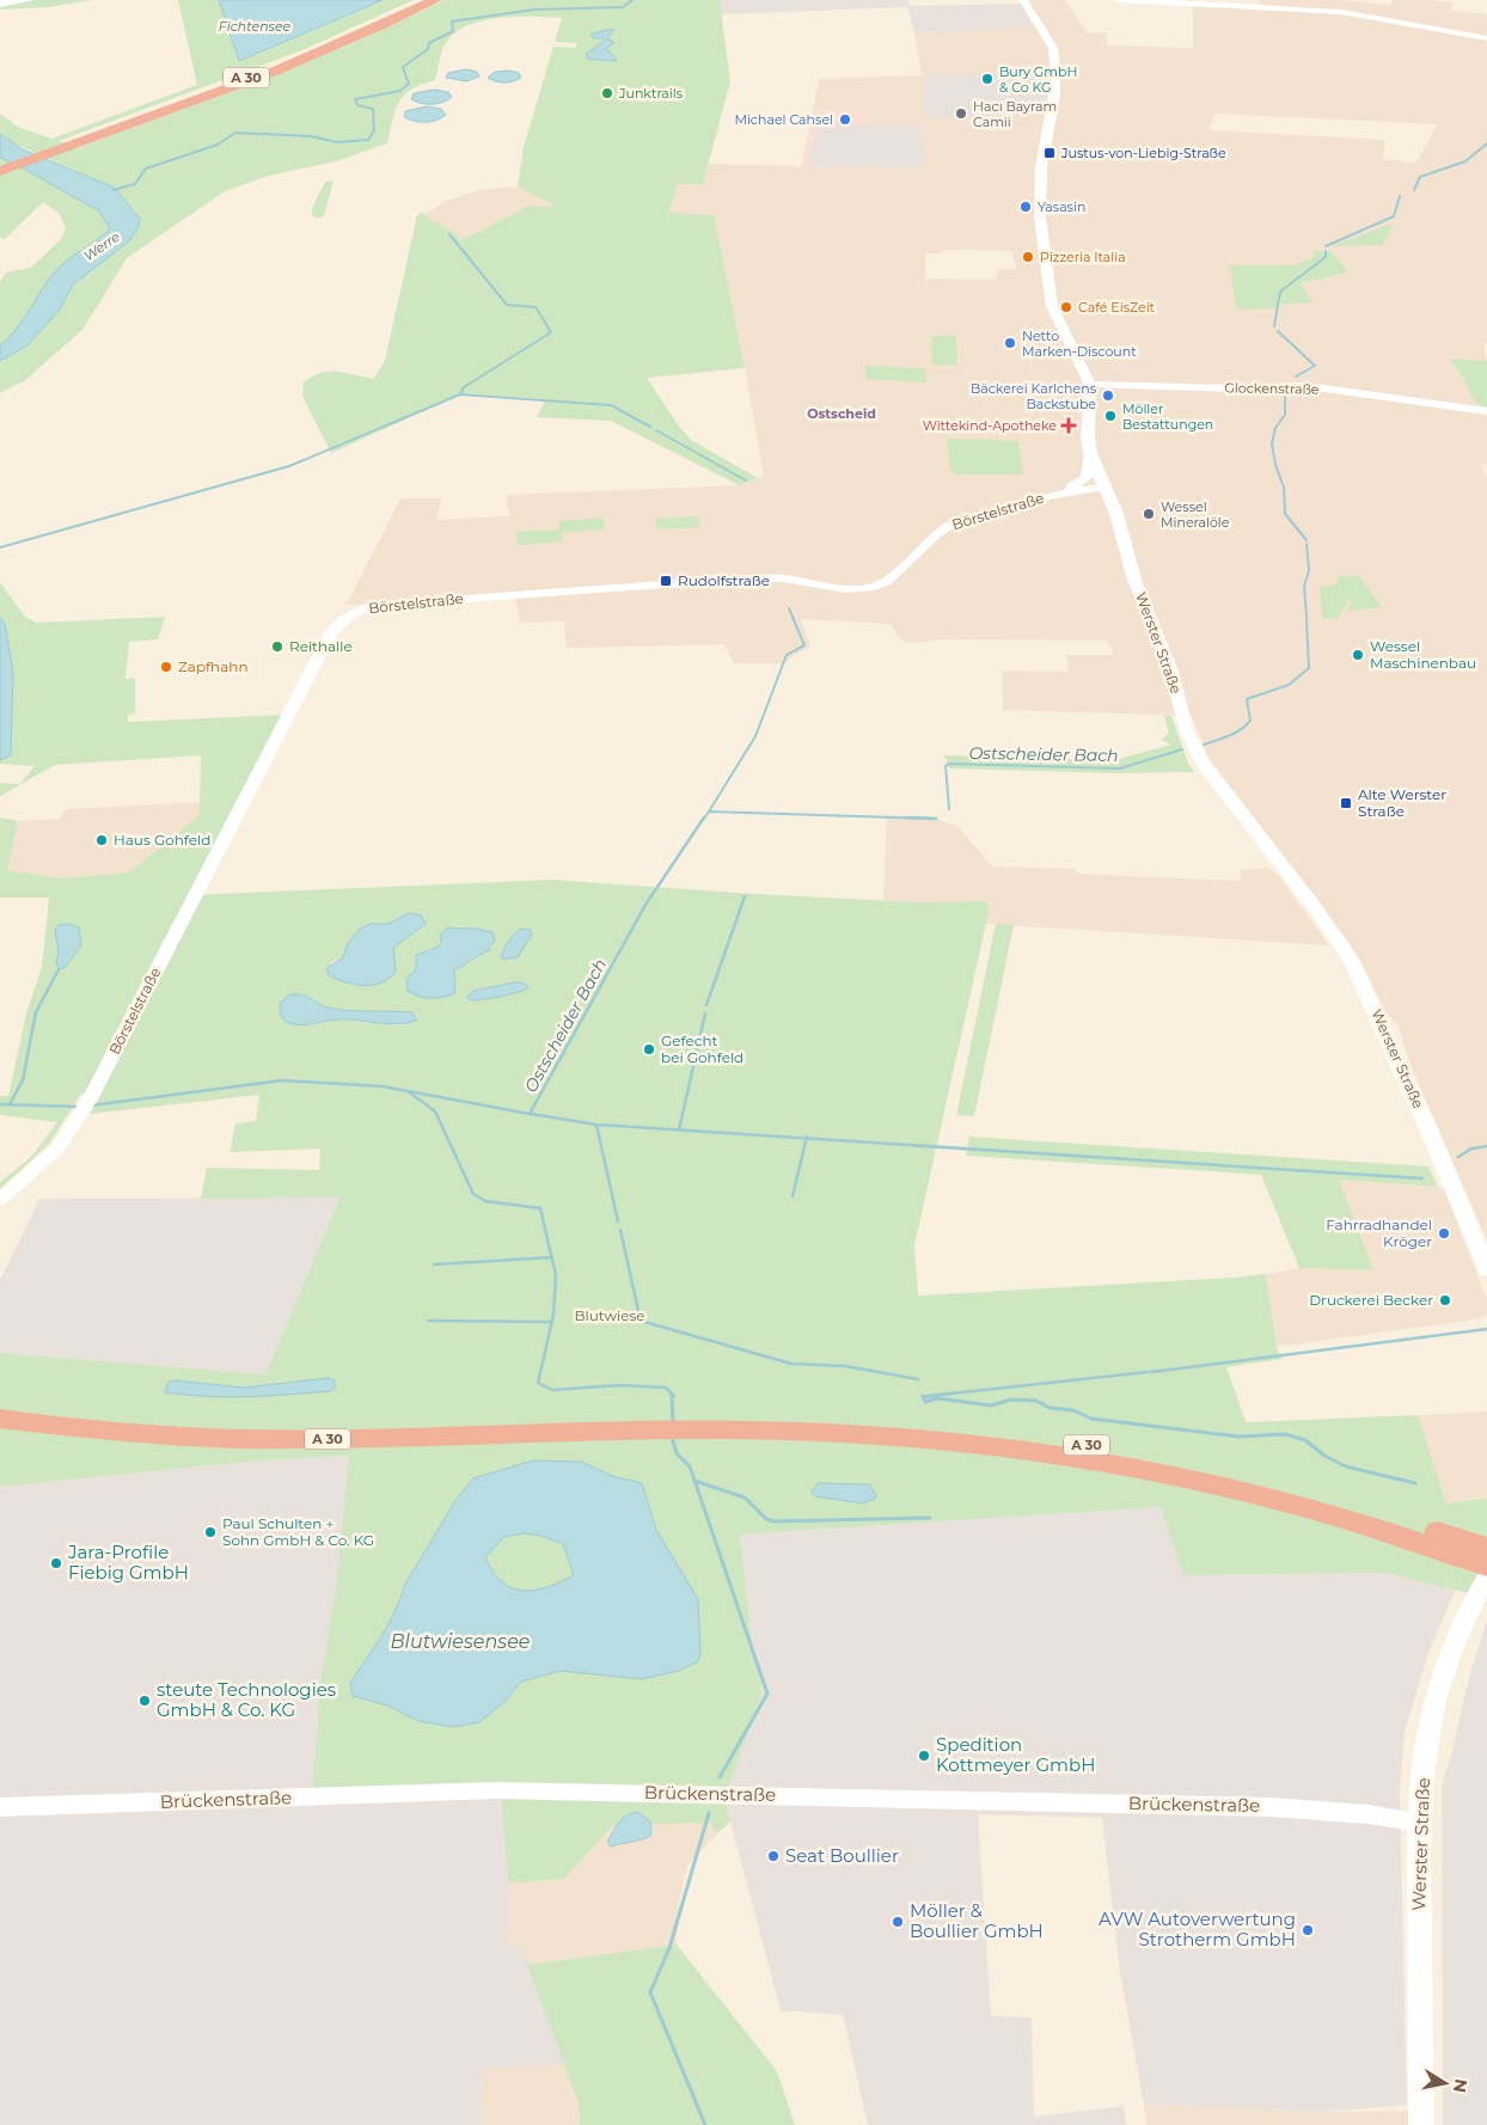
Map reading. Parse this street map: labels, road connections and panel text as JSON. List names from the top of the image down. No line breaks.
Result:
{"streets":{"highway":["A 30"],"main road":["Werster Straße","Brückenstraße"],"street":["Glockenstraße","Börstelstraße"]},"crossings":[["Glockenstraße","Werster Straße"],["Börstelstraße","Werster Straße"],["Werster Straße","Brückenstraße"]],"districts":["Ostscheid"],"water":["Fichtensee","Werre","Ostscheider Bach","Blutwiesensee"],"parks":["Blutwiese"],"places":{"other":["Bury GmbH & Co KG","Junktrails","Hacı Bayram Camii","Michael Cahsel","Yasasin","Pizzeria Italia","Café EisZeit","Netto Marken-Discount","Bäckerei Karlchens Backstube","Möller Bestattungen","Wessel Mineralöle","Reithalle","Wessel Maschinenbau","Zapfhahn","Haus Gohfeld","Gefecht bei Gohfeld","Fahrradhandel Kröger","Druckerei Becker","Paul Schulten + Sohn GmbH & Co. KG","Jara-Profile Fiebig GmbH","steute Technologies GmbH & Co. KG","Spedition Kottmeyer GmbH","Seat Boullier","Möller & Boullier GmbH","AVW Autoverwertung Strotherm GmbH"],"transit":["Justus-von-Liebig-Straße","Rudolfstraße","Alte Werster Straße"],"health":["Wittekind-Apotheke"]},"north":"right"}
